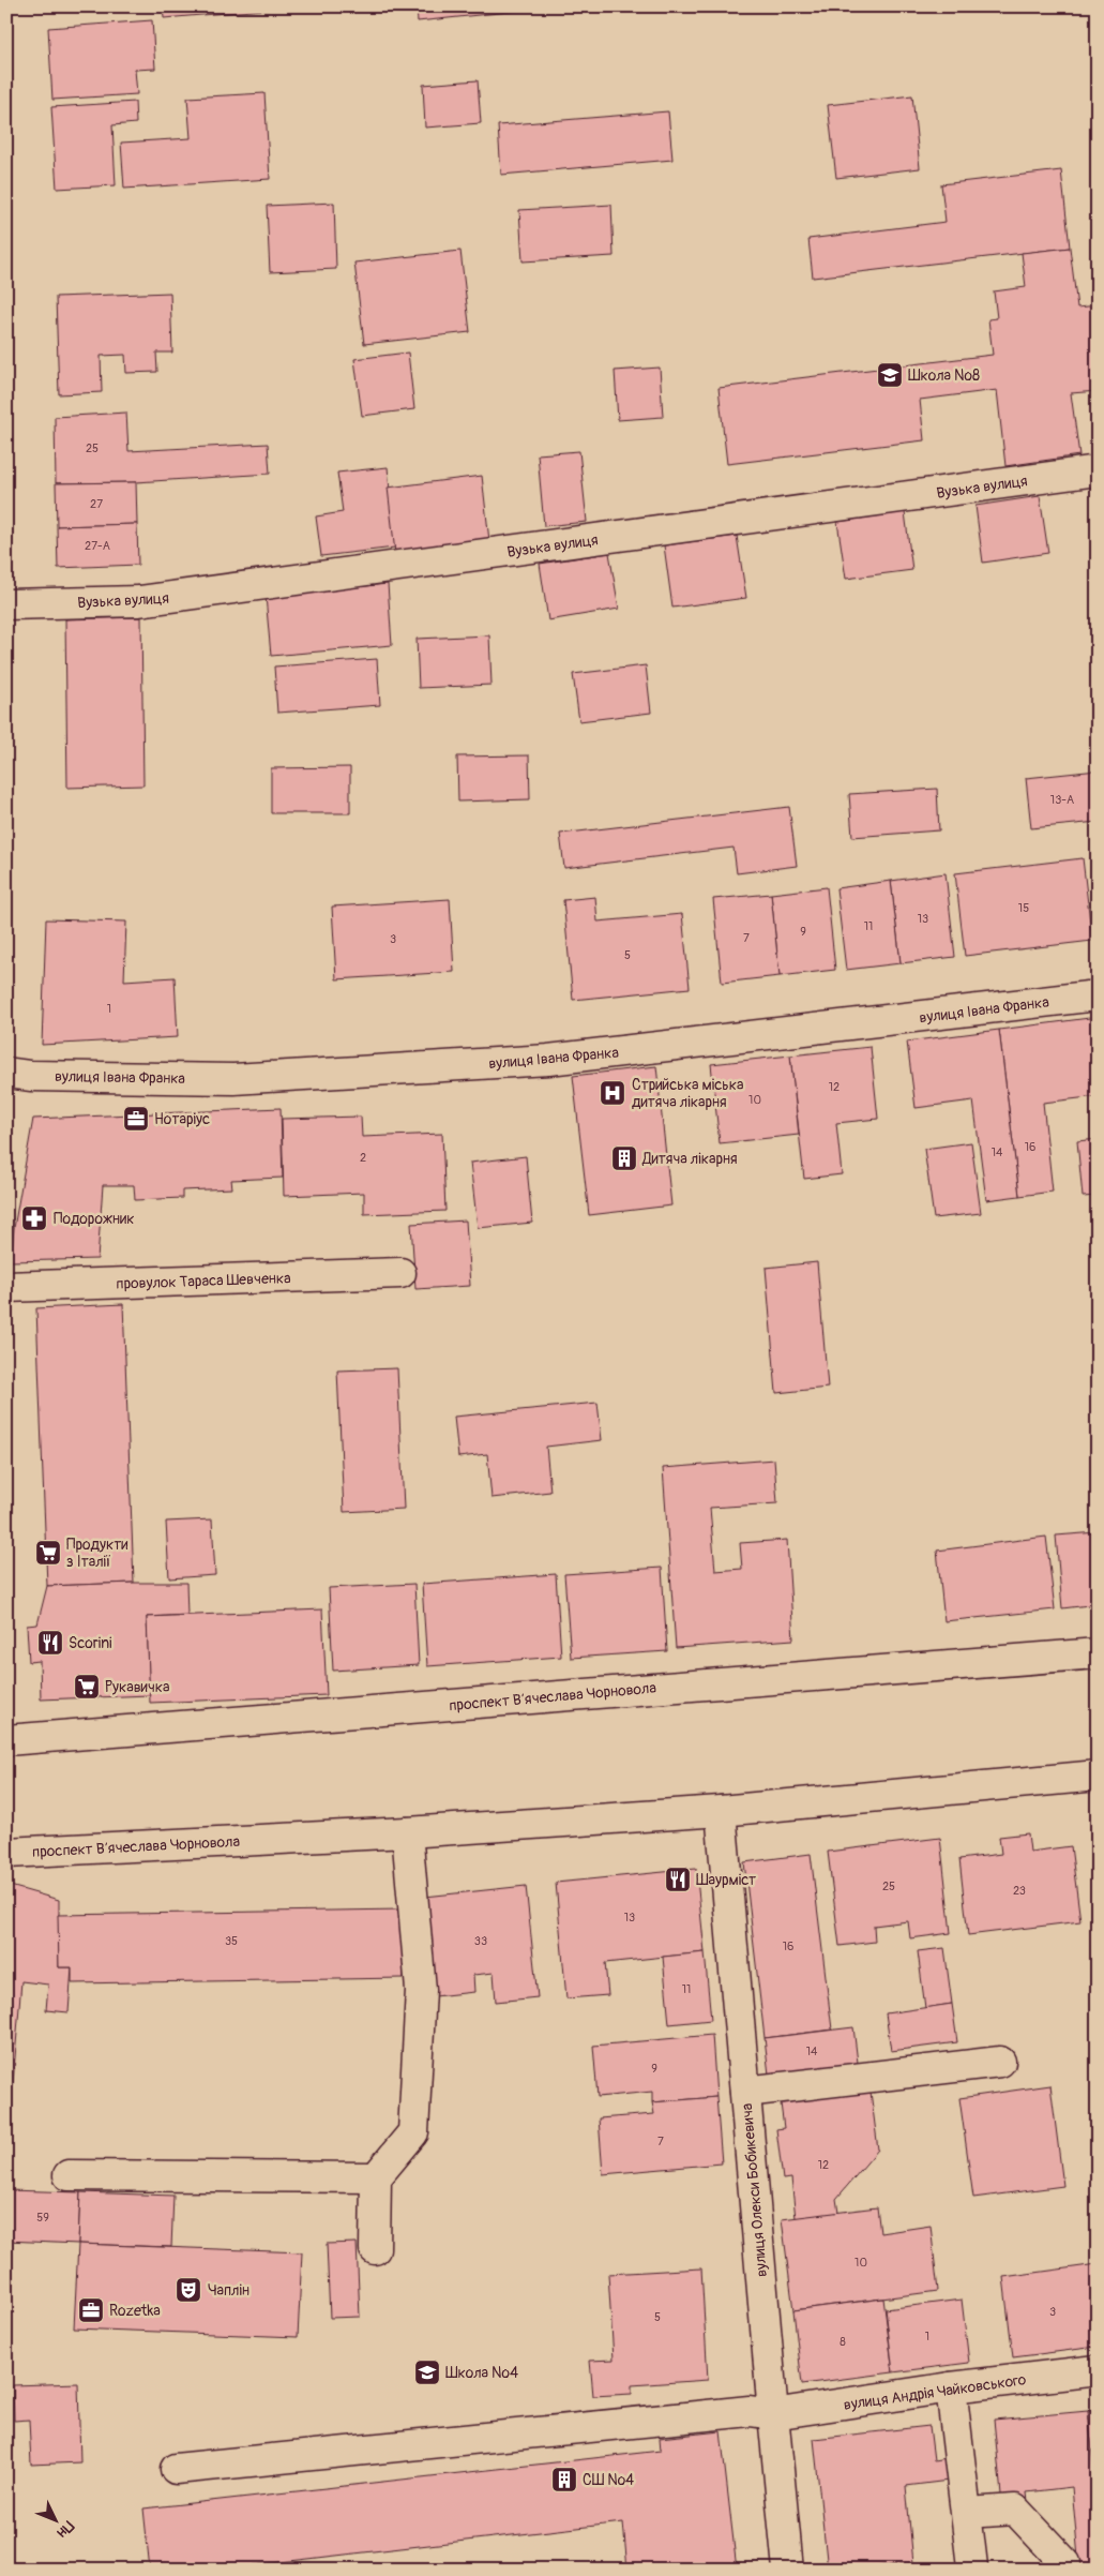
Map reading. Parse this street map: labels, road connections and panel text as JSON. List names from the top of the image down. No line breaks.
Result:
{"streets":{"street":["Вузька вулиця","вулиця Івана Франка","провулок Тараса Шевченка","проспект Вʼячеслава Чорновола","вулиця Олекси Бобикевича","вулиця Андрія Чайковського"]},"crossings":[["проспект Вʼячеслава Чорновола","вулиця Олекси Бобикевича"],["вулиця Олекси Бобикевича","вулиця Андрія Чайковського"]],"places":{"school or university":["Школа №8","Школа №4"],"hospital":["Стрийська міська дитяча лікарня"],"office":["Нотаріус","Rozetka"],"building":["Дитяча лікарня","СШ №4"],"pharmacy":["Подорожник"],"supermarket":["Продукти з Італії","Рукавичка"],"restaurant":["Scorini","Шаурміст"],"theatre":["Чаплін"]},"house_numbers":["25","27","27-А","13-А","15","13","11","9","7","3","5","1","12","10","16","14","2","25","23","13","35","33","16","11","14","9","7","12","59","10","3","5","1","8"],"north":"bottom right"}
